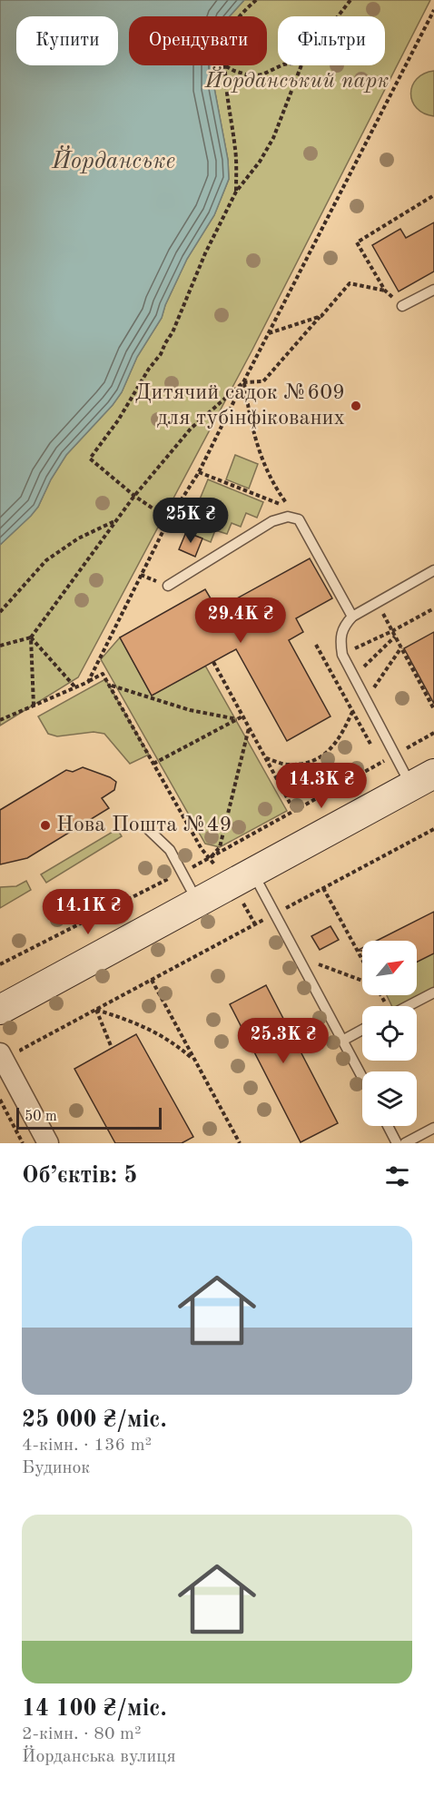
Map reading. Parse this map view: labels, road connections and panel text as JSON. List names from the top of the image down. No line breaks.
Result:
{"water":["Йорданське"],"parks":["Йорданський парк"],"places":["Дитячий садок №609 для тубінфікованих","Нова Пошта №49"],"scale_bar":"50 m","north":"top right","page":{"chip":["Купити","Орендувати","Фільтри"],"price":["25K ₴","29.4K ₴","14.3K ₴","14.1K ₴","25.3K ₴"],"scale":"50 m","heading":"Об’єктів: 5","list":[{"name":"25 000 ₴/міс.","note":"4-кімн. · 136 m² · Будинок"},{"name":"14 100 ₴/міс.","note":"2-кімн. · 80 m² · Йорданська вулиця"}]}}
